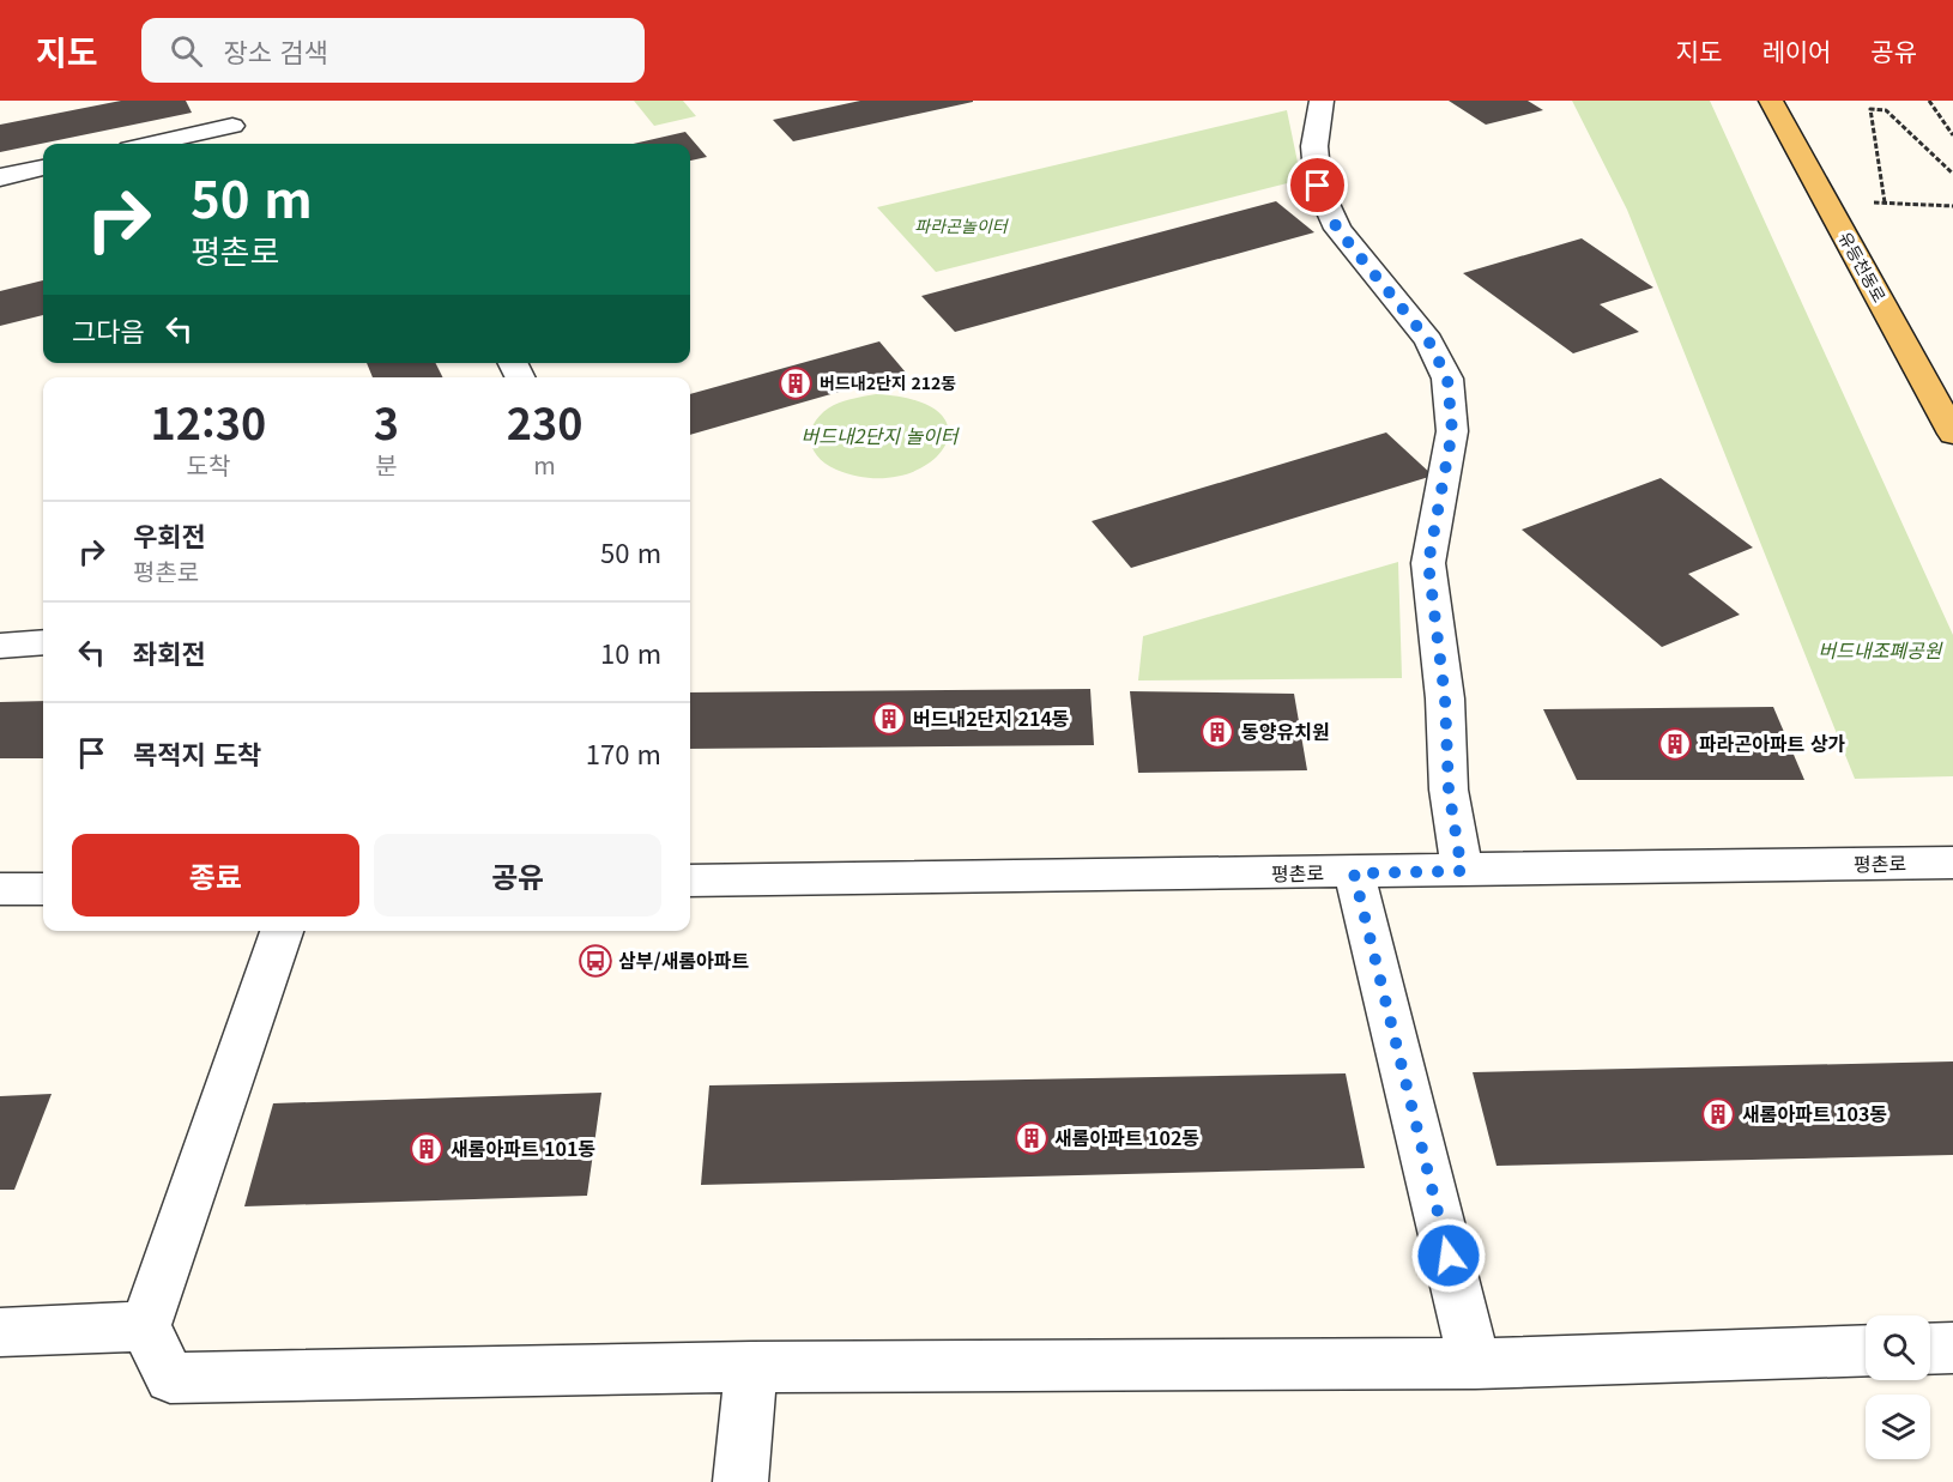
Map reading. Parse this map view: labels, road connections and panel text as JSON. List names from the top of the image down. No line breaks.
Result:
{"streets":{"main road":["유등천동로"],"street":["평촌로"]},"parks":["파라곤놀이터","버드내2단지 놀이터","버드내조폐공원"],"places":{"building":["버드내2단지 212동","버드내2단지 214동","동양유치원","파라곤아파트 상가","새롬아파트 103동","새롬아파트 102동","새롬아파트 101동"],"bus stop":["삼부/새롬아파트"]},"page":{"header":"지도","search":"장소 검색","nav":["지도","레이어","공유"],"turn":["50 m","평촌로"],"then":"그다음","eta":["12:30","도착","3","분","230","m"],"list":[{"name":"우회전","note":"평촌로","value":"50 m"},{"name":"좌회전","value":"10 m"},{"name":"목적지 도착","value":"170 m"}],"buttons":["종료","공유"]}}
